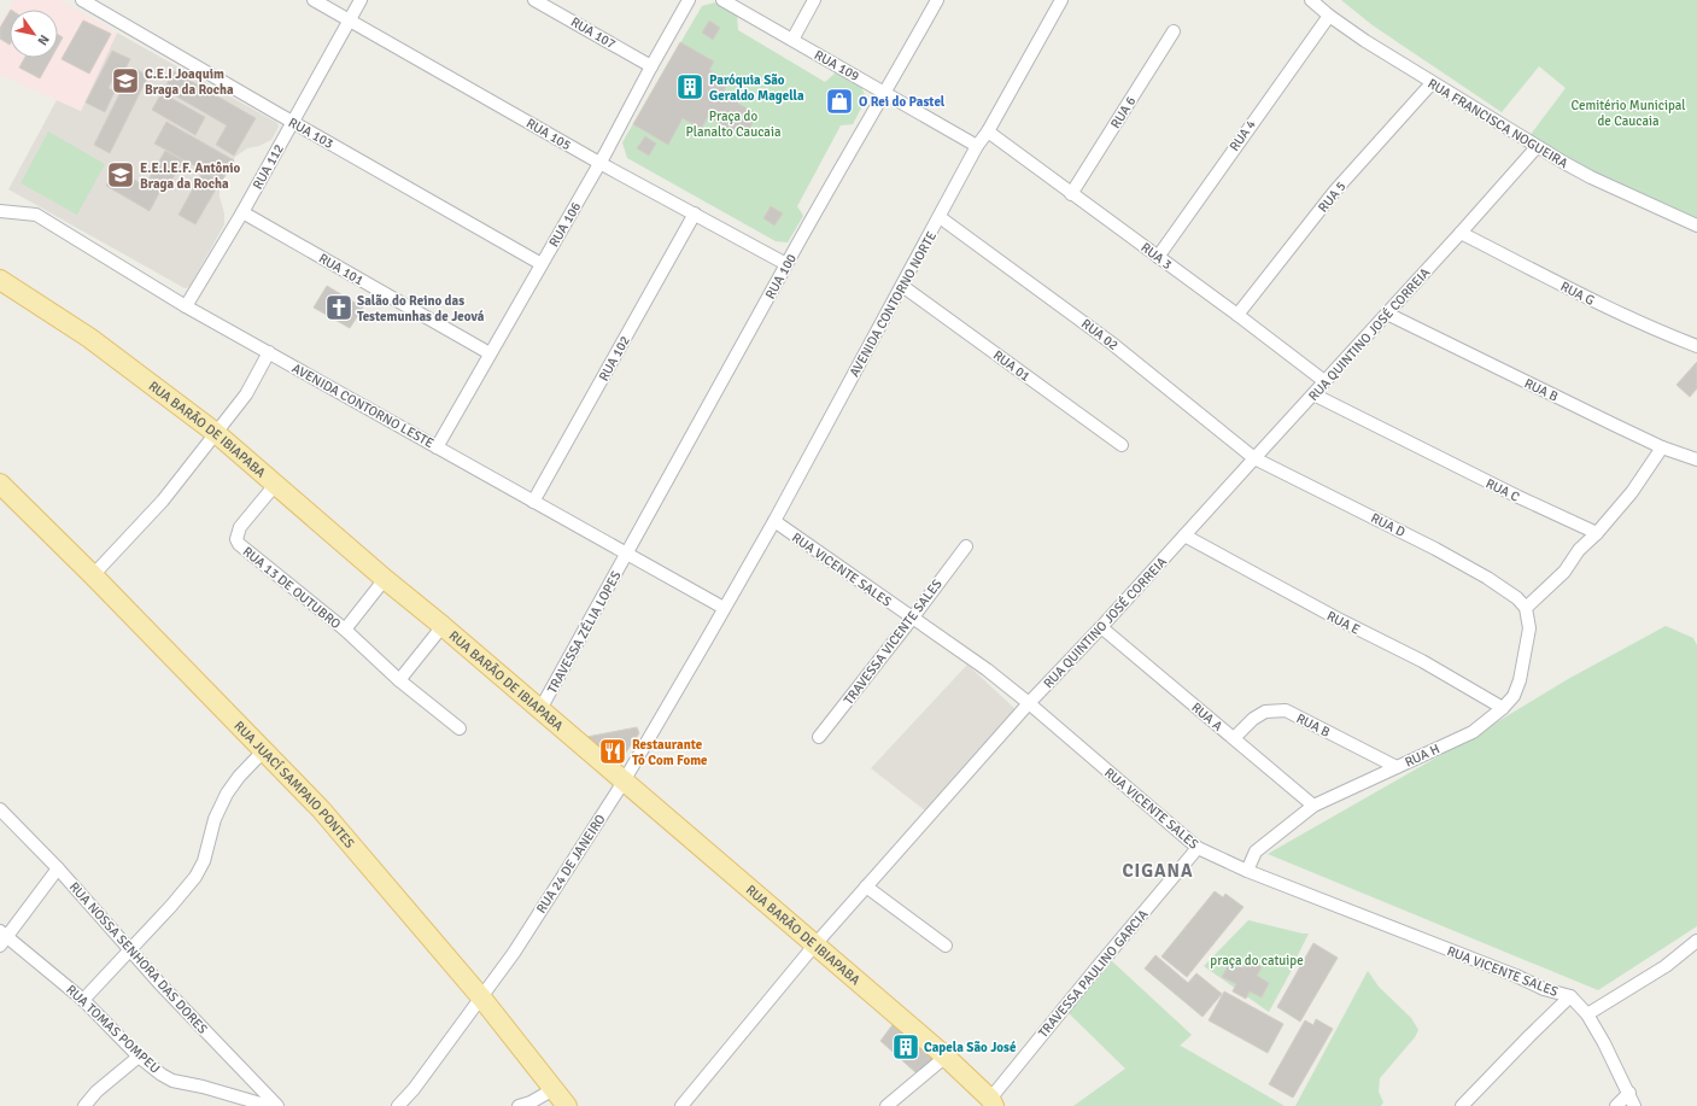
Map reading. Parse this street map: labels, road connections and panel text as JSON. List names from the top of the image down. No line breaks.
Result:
{"streets":{"main road":["RUA BARÃO DE IBIAPABA","RUA JUACÍ SAMPAIO PONTES"],"street":["RUA 107","RUA 109","RUA 6","RUA FRANCISCA NOGUEIRA","RUA 103","RUA 105","RUA 4","RUA 112","RUA 5","RUA 106","RUA 3","RUA 101","RUA 100","RUA G","AVENIDA CONTORNO NORTE","RUA 02","RUA QUINTINO JOSÉ CORREIA","RUA 102","RUA 01","RUA B","AVENIDA CONTORNO LESTE","RUA C","RUA D","RUA VICENTE SALES","RUA 13 DE OUTUBRO","RUA E","TRAVESSA ZÉLIA LOPES","TRAVESSA VICENTE SALES","RUA A","RUA H","RUA 24 DE JANEIRO","RUA NOSSA SENHORA DAS DORES","TRAVESSA PAULINO GARCIA","RUA TOMAS POMPEU"]},"crossings":[["RUA 107","RUA 106"],["RUA 109","RUA 100"],["RUA 109","AVENIDA CONTORNO NORTE"],["RUA 6","RUA 3"],["RUA FRANCISCA NOGUEIRA","RUA 4"],["RUA FRANCISCA NOGUEIRA","RUA 5"],["RUA FRANCISCA NOGUEIRA","RUA QUINTINO JOSÉ CORREIA"],["RUA 103","RUA 112"],["RUA 103","RUA 106"],["RUA 105","RUA 112"],["RUA 105","RUA 106"],["RUA 105","RUA 100"],["RUA 105","RUA 102"],["RUA 4","RUA 3"],["RUA 112","RUA 101"],["RUA 112","AVENIDA CONTORNO LESTE"],["RUA 5","RUA 3"],["RUA 106","RUA 101"],["RUA 106","AVENIDA CONTORNO LESTE"],["RUA 3","AVENIDA CONTORNO NORTE"],["RUA 3","RUA QUINTINO JOSÉ CORREIA"],["RUA 100","AVENIDA CONTORNO LESTE"],["RUA 100","TRAVESSA ZÉLIA LOPES"],["RUA G","RUA QUINTINO JOSÉ CORREIA"],["AVENIDA CONTORNO NORTE","RUA 02"],["AVENIDA CONTORNO NORTE","RUA 01"],["AVENIDA CONTORNO NORTE","AVENIDA CONTORNO LESTE"],["AVENIDA CONTORNO NORTE","RUA VICENTE SALES"],["AVENIDA CONTORNO NORTE","RUA 24 DE JANEIRO"],["RUA 02","RUA QUINTINO JOSÉ CORREIA"],["RUA 02","RUA D"],["RUA QUINTINO JOSÉ CORREIA","RUA B"],["RUA QUINTINO JOSÉ CORREIA","RUA BARÃO DE IBIAPABA"],["RUA QUINTINO JOSÉ CORREIA","RUA C"],["RUA QUINTINO JOSÉ CORREIA","RUA D"],["RUA QUINTINO JOSÉ CORREIA","RUA VICENTE SALES"],["RUA QUINTINO JOSÉ CORREIA","RUA E"],["RUA QUINTINO JOSÉ CORREIA","RUA A"],["RUA 102","AVENIDA CONTORNO LESTE"],["RUA B","RUA A"],["RUA B","RUA H"],["AVENIDA CONTORNO LESTE","TRAVESSA ZÉLIA LOPES"],["AVENIDA CONTORNO LESTE","RUA 24 DE JANEIRO"],["RUA BARÃO DE IBIAPABA","RUA 13 DE OUTUBRO"],["RUA BARÃO DE IBIAPABA","TRAVESSA ZÉLIA LOPES"],["RUA BARÃO DE IBIAPABA","RUA 24 DE JANEIRO"],["RUA BARÃO DE IBIAPABA","TRAVESSA PAULINO GARCIA"],["RUA D","RUA H"],["RUA VICENTE SALES","TRAVESSA VICENTE SALES"],["RUA VICENTE SALES","RUA H"],["RUA VICENTE SALES","TRAVESSA PAULINO GARCIA"],["RUA E","RUA H"],["RUA A","RUA H"],["RUA JUACÍ SAMPAIO PONTES","RUA 24 DE JANEIRO"]],"districts":["CIGANA"],"parks":["Cemitério Municipal de Caucaia","Praça do Planalto Caucaia","praça do catuipe"],"places":{"school or university":["C.E.I Joaquim Braga da Rocha","E.E.I.E.F. Antônio Braga da Rocha"],"building":["Paróquia São Geraldo Magella","Capela São José"],"shop":["O Rei do Pastel"],"church":["Salão do Reino das Testemunhas de Jeová"],"restaurant":["Restaurante Tô Com Fome"]},"north":"bottom right"}
